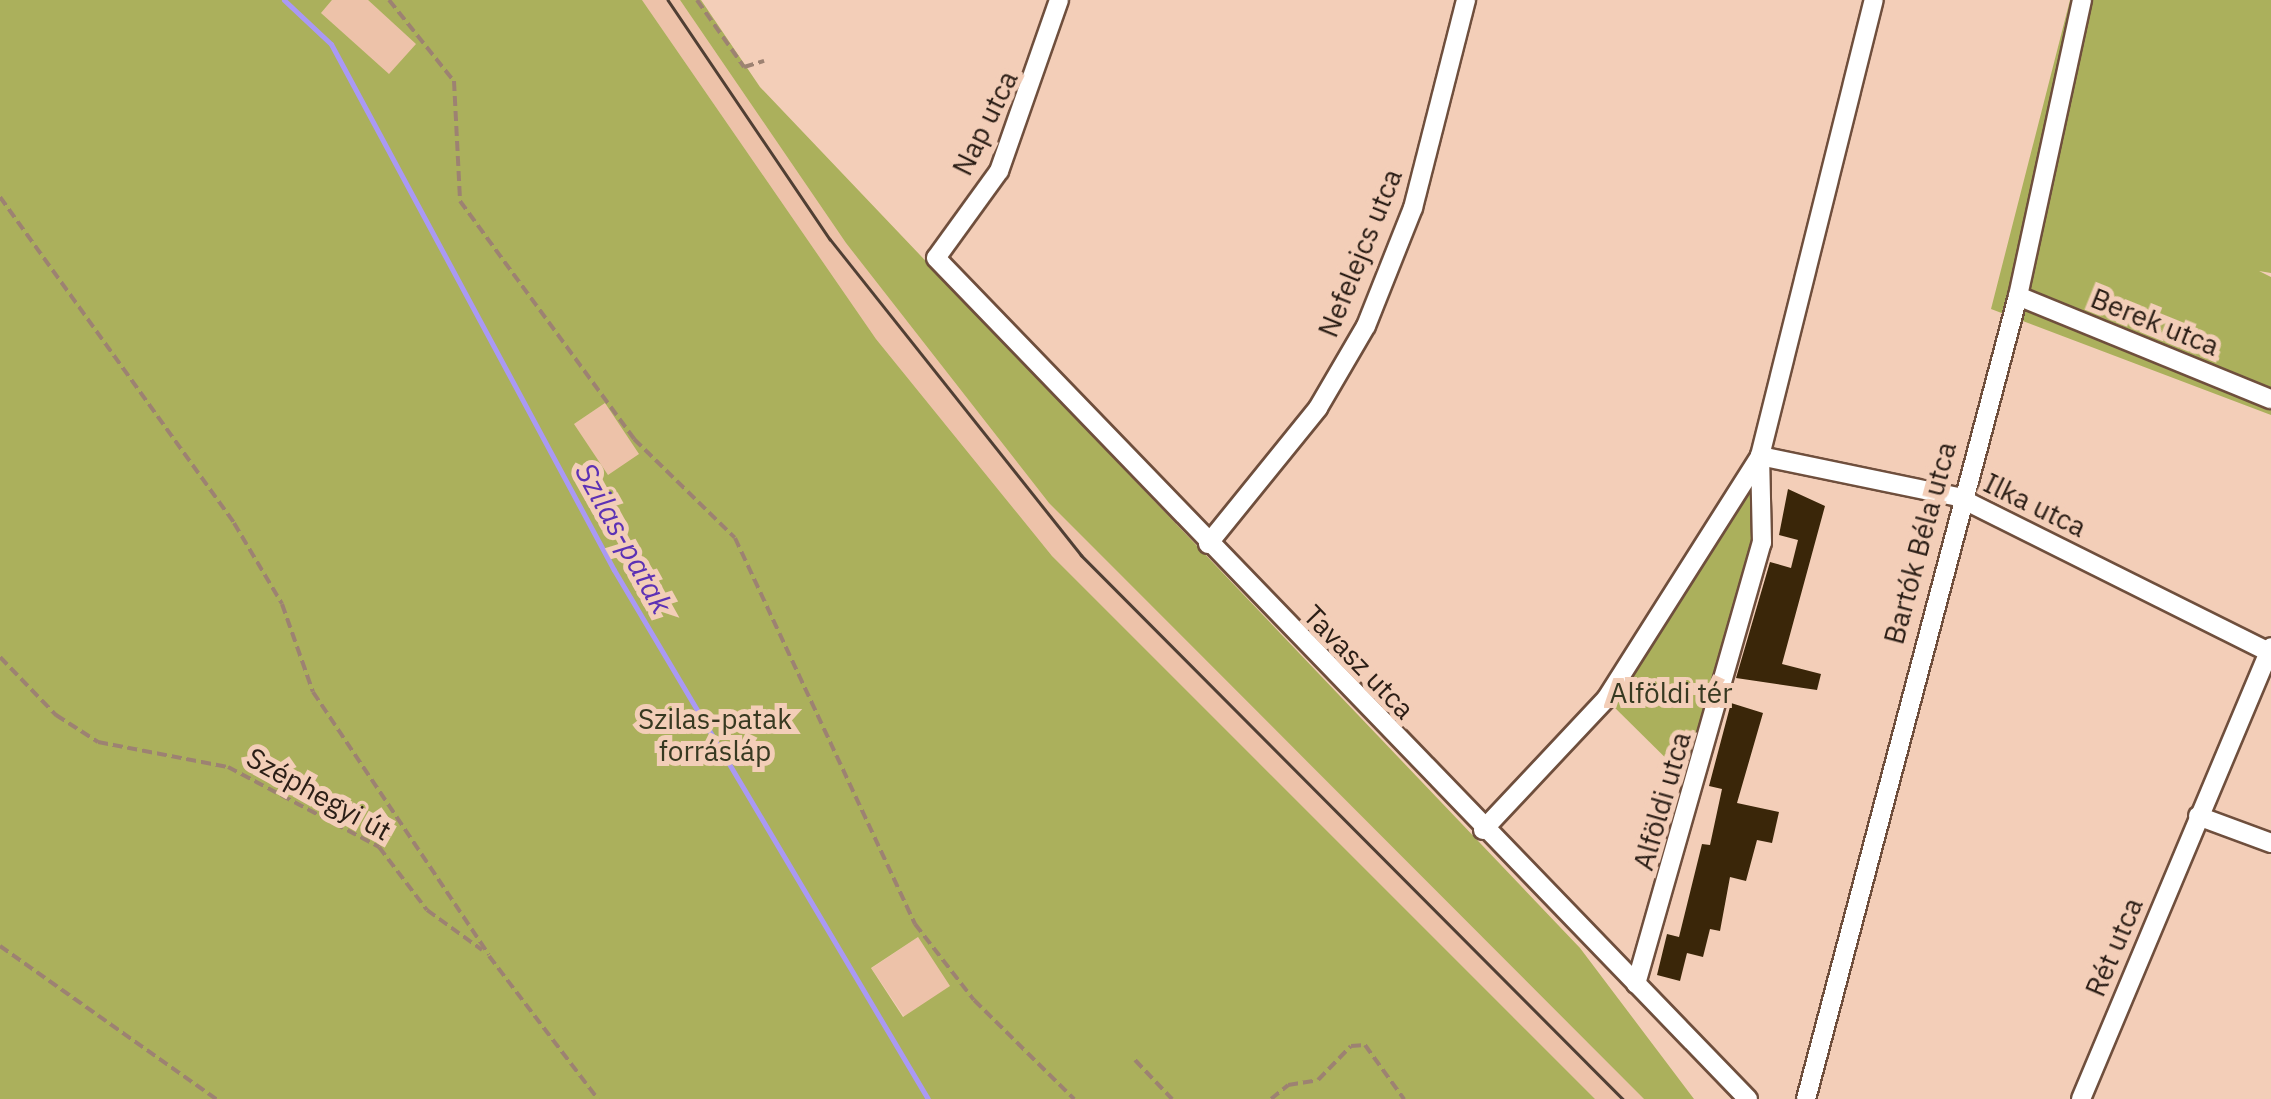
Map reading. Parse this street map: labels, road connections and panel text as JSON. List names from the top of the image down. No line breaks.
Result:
{"streets":{"street":["Nap utca","Nefelejcs utca","Berek utca","Ilka utca","Bartók Béla utca","Tavasz utca","Alföldi utca","Rét utca"],"path":["Széphegyi út"]},"crossings":[["Nap utca","Tavasz utca"],["Nefelejcs utca","Tavasz utca"],["Berek utca","Bartók Béla utca"],["Ilka utca","Bartók Béla utca"],["Ilka utca","Alföldi utca"],["Ilka utca","Rét utca"],["Tavasz utca","Alföldi utca"]],"water":["Szilas-patak"],"parks":["Alföldi tér","Szilas-patak forrásláp"]}
